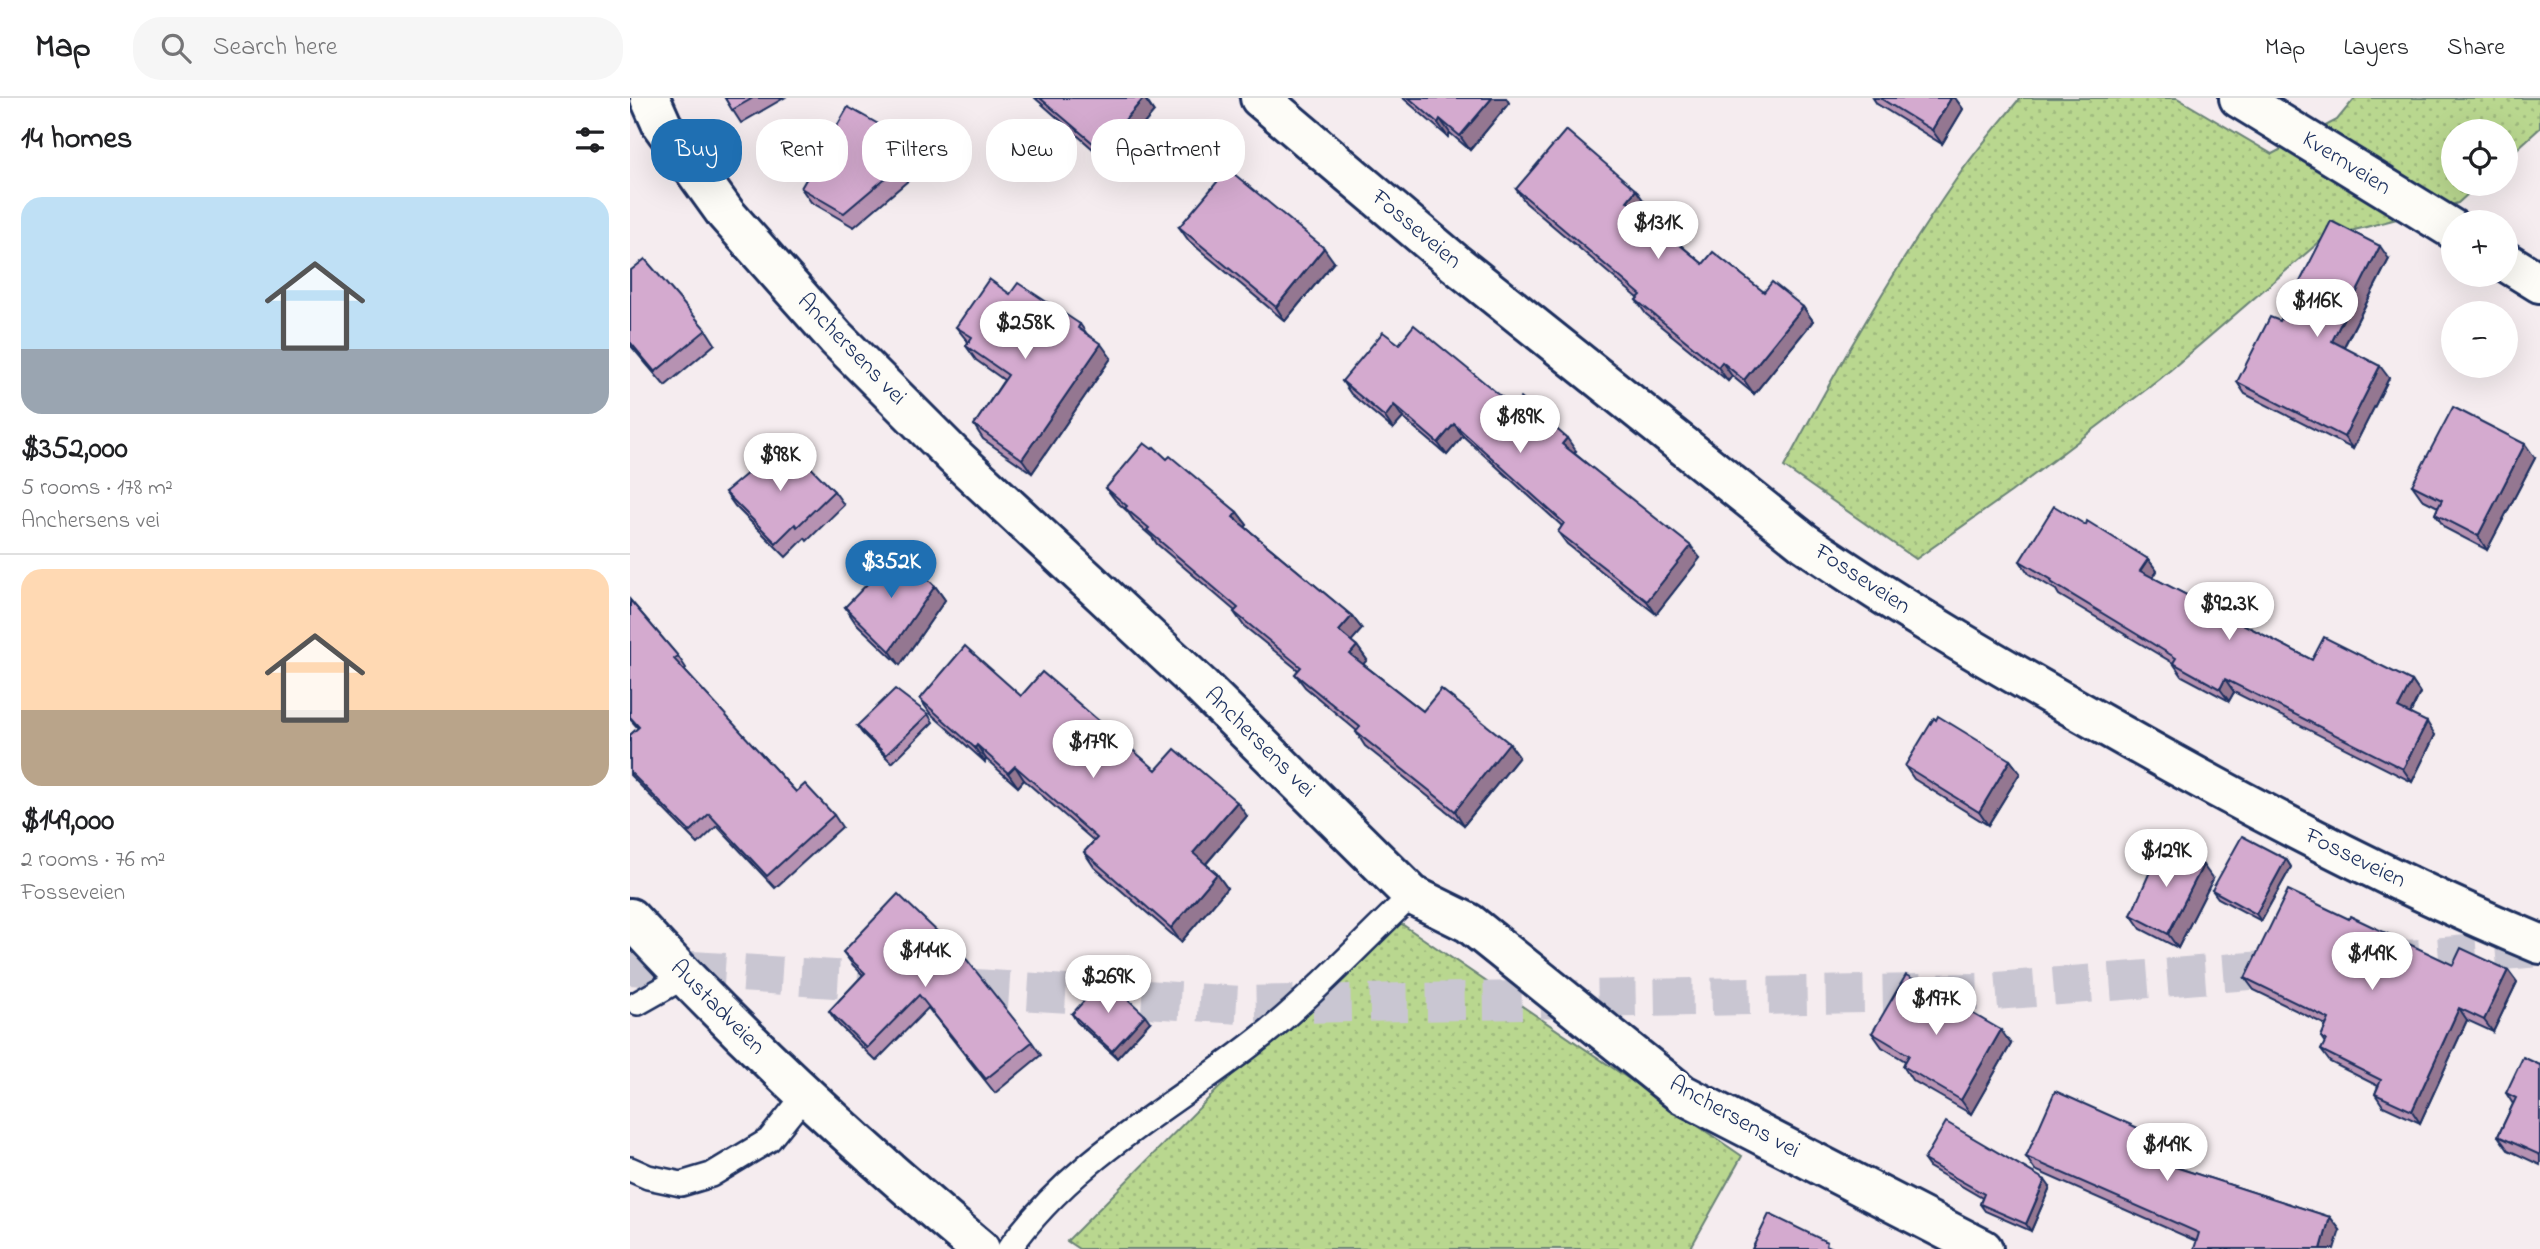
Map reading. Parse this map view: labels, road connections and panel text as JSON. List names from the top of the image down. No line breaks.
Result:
{"streets":{"street":["Kvernveien","Fosseveien","Anchersens vei","Austadveien"]},"page":{"header":"Map","search":"Search here","nav":["Map","Layers","Share"],"heading":"14 homes","map_buttons":["+","−"],"chip":["Buy","Rent","Filters","New","Apartment"],"list":[{"name":"$352,000","note":"5 rooms · 178 m² · Anchersens vei"},{"name":"$149,000","note":"2 rooms · 76 m² · Fosseveien"}],"price":["$131K","$116K","$258K","$189K","$98K","$352K","$92.3K","$179K","$129K","$144K","$149K","$269K","$197K","$149K"]}}
